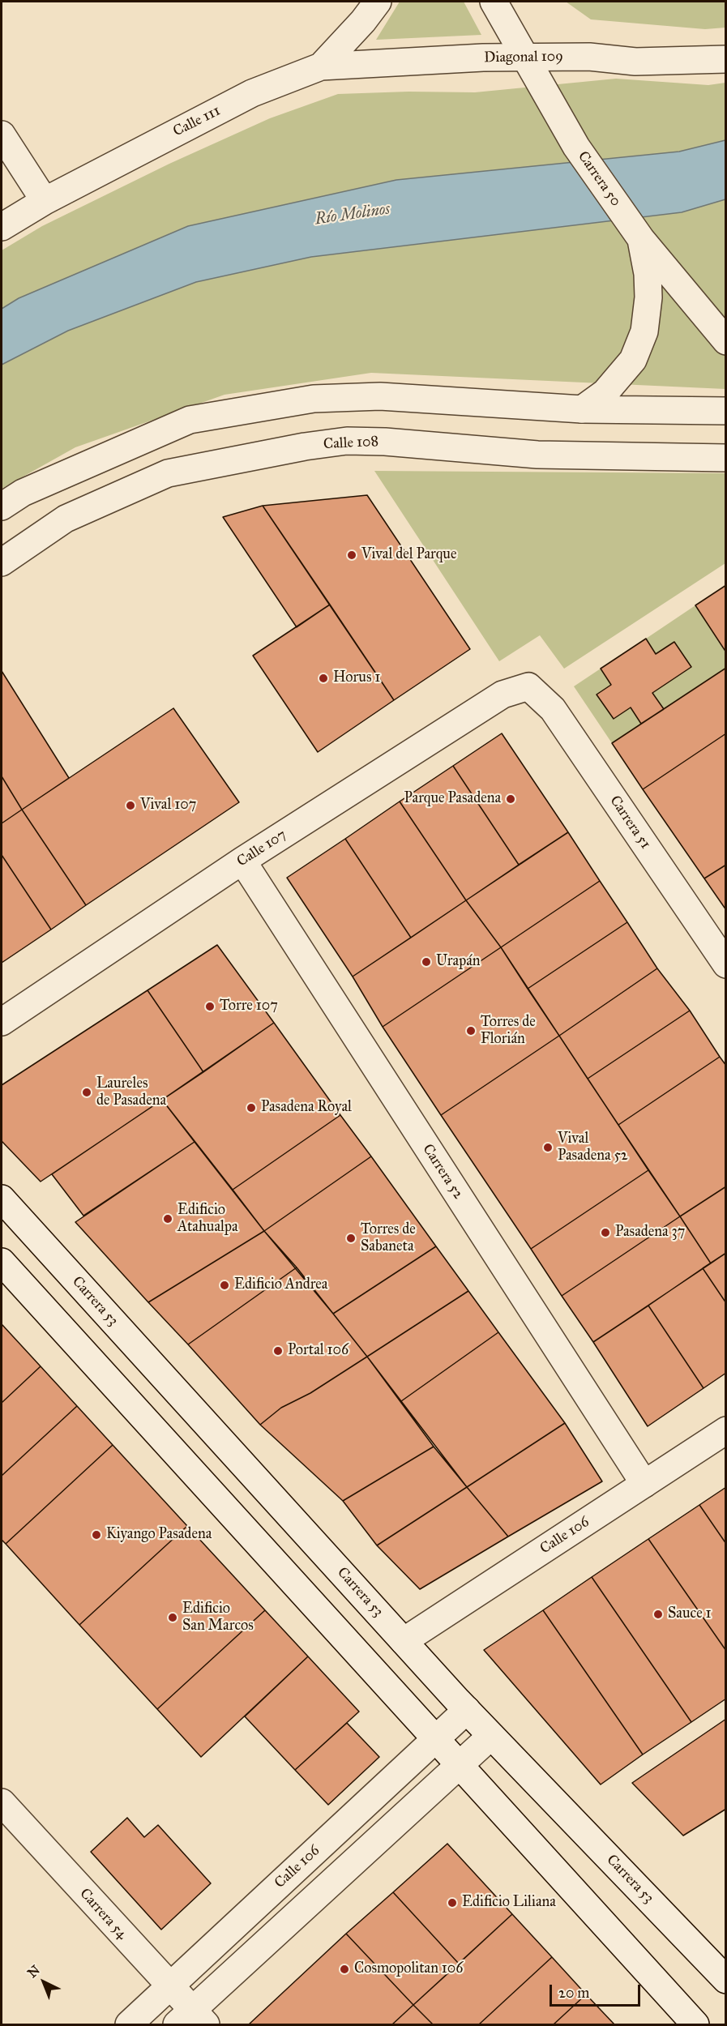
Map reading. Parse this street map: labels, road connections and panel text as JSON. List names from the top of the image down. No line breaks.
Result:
{"streets":{"street":["Diagonal 109","Calle 111","Carrera 50","Calle 108","Carrera 51","Calle 107","Carrera 52","Carrera 53","Calle 106","Carrera 54"]},"crossings":[["Diagonal 109","Calle 111"],["Diagonal 109","Carrera 50"],["Carrera 51","Calle 107"],["Calle 107","Carrera 52"],["Carrera 52","Calle 106"],["Carrera 53","Calle 106"],["Calle 106","Carrera 54"]],"water":["Río Molinos"],"places":["Vival del Parque","Horus 1","Parque Pasadena","Vival 107","Urapán","Torre 107","Torres de Florián","Laureles de Pasadena","Pasadena Royal","Vival Pasadena 52","Edificio Atahualpa","Pasadena 37","Torres de Sabaneta","Edificio Andrea","Portal 106","Kiyango Pasadena","Sauce 1","Edificio San Marcos","Edificio Liliana","Cosmopolitan 106"],"scale_bar":"20 m","north":"top left"}
